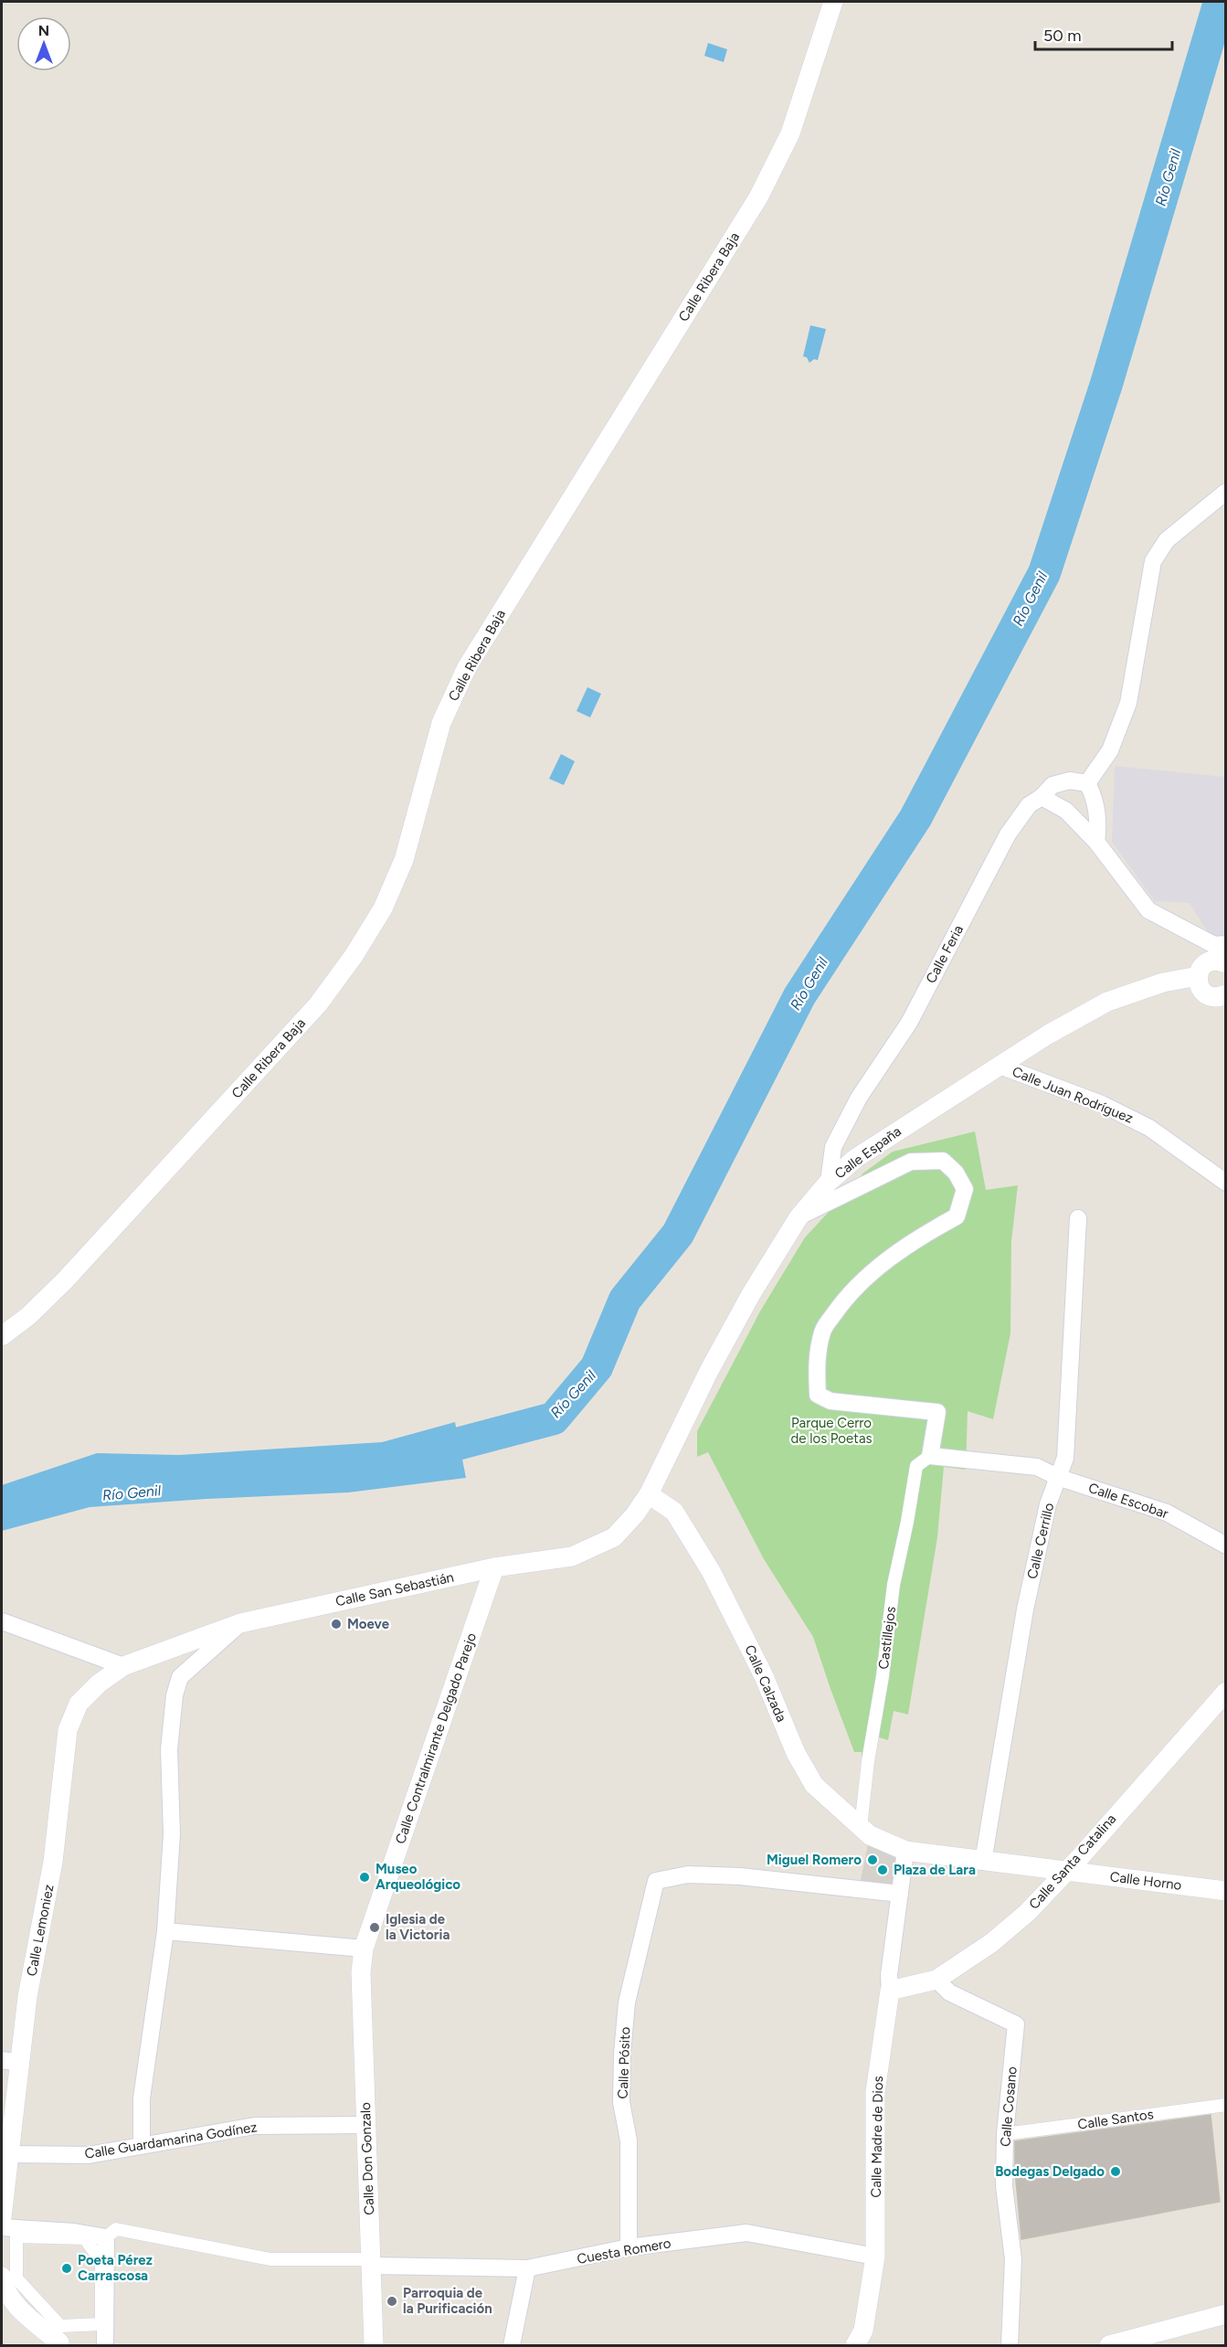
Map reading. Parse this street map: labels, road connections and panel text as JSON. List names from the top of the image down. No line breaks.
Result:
{"streets":{"street":["Calle Ribera Baja","Calle Feria","Calle Juan Rodríguez","Calle España","Calle Escobar","Calle Cerrillo","Calle San Sebastián","Castillejos","Calle Calzada","Calle Contralmirante Delgado Parejo","Calle Santa Catalina","Calle Horno","Calle Lemoniez","Calle Pósito","Calle Cosano","Calle Santos","Calle Madre de Dios","Calle Guardamarina Godínez","Calle Don Gonzalo","Cuesta Romero"]},"crossings":[["Calle Feria","Calle España"],["Calle Juan Rodríguez","Calle España"],["Calle España","Calle San Sebastián"],["Calle España","Calle Calzada"],["Calle Escobar","Calle Cerrillo"],["Calle Escobar","Castillejos"],["Calle Cerrillo","Calle Calzada"],["Calle Cerrillo","Calle Horno"],["Calle San Sebastián","Calle Calzada"],["Calle San Sebastián","Calle Contralmirante Delgado Parejo"],["Calle San Sebastián","Calle Lemoniez"],["Castillejos","Calle Calzada"],["Calle Calzada","Calle Horno"],["Calle Calzada","Calle Madre de Dios"],["Calle Contralmirante Delgado Parejo","Calle Don Gonzalo"],["Calle Santa Catalina","Calle Horno"],["Calle Santa Catalina","Calle Cosano"],["Calle Santa Catalina","Calle Madre de Dios"],["Calle Lemoniez","Calle Guardamarina Godínez"],["Calle Pósito","Calle Madre de Dios"],["Calle Pósito","Cuesta Romero"],["Calle Cosano","Calle Santos"],["Calle Madre de Dios","Cuesta Romero"],["Calle Guardamarina Godínez","Calle Don Gonzalo"],["Calle Don Gonzalo","Cuesta Romero"]],"water":["Río Genil"],"parks":["Parque Cerro de los Poetas"],"places":["Moeve","Miguel Romero","Plaza de Lara","Museo Arqueológico","Iglesia de la Victoria","Bodegas Delgado","Poeta Pérez Carrascosa","Parroquia de la Purificación"],"scale_bar":"50 m","north":"top"}
